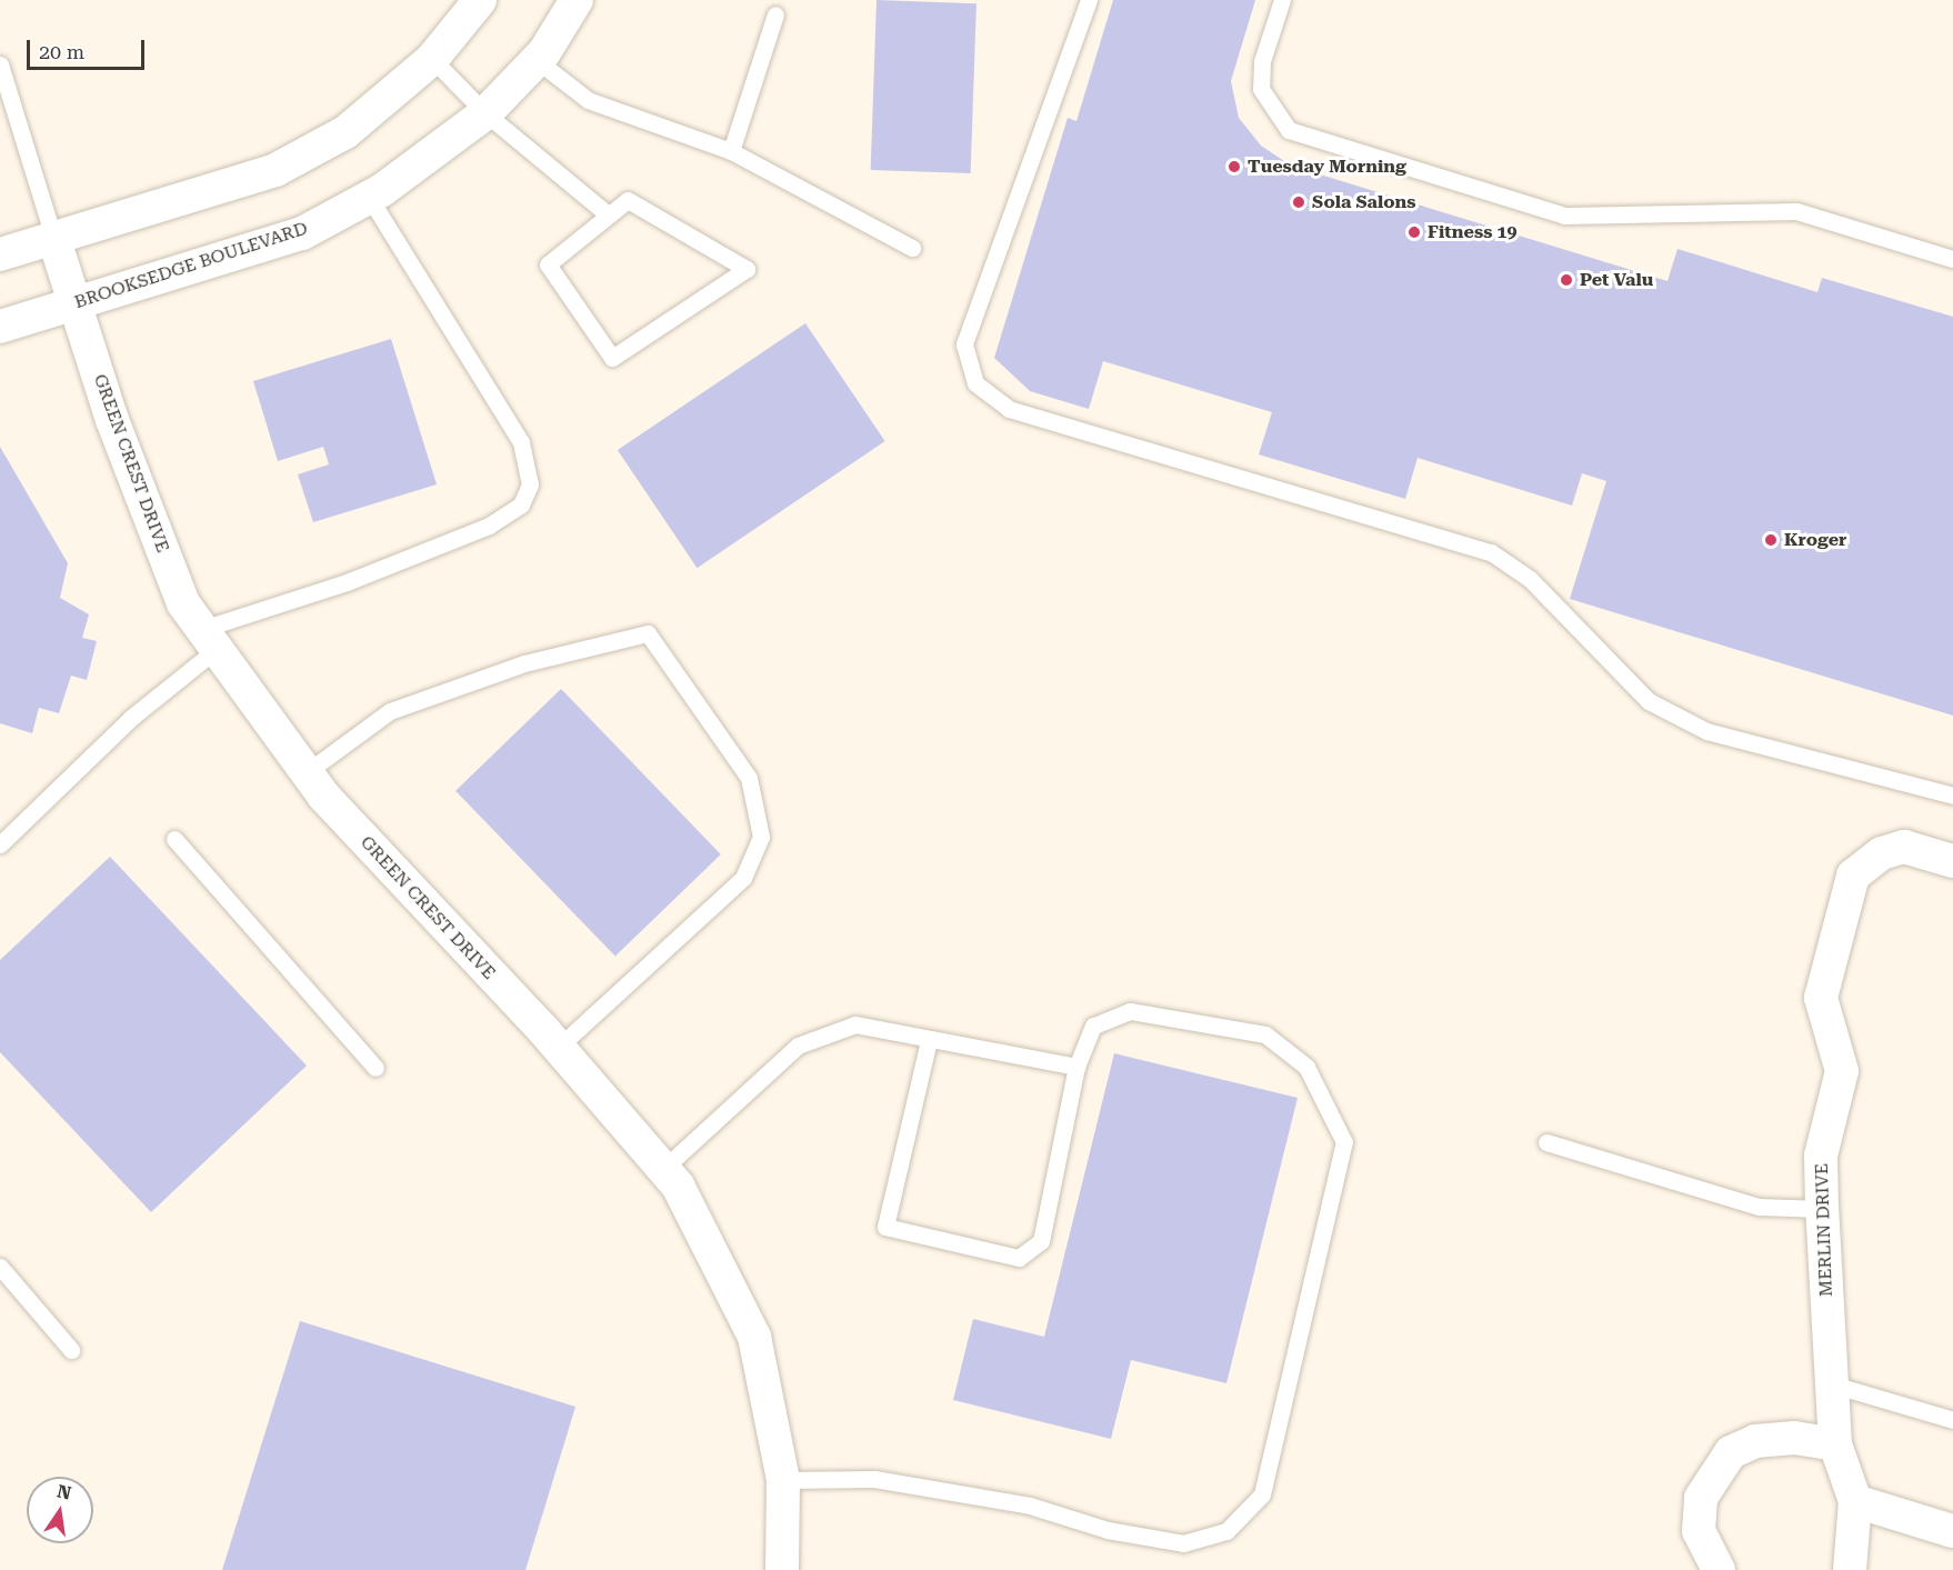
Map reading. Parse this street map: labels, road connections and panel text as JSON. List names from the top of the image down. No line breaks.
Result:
{"streets":{"street":["BROOKSEDGE BOULEVARD","GREEN CREST DRIVE","MERLIN DRIVE"]},"crossings":[["BROOKSEDGE BOULEVARD","GREEN CREST DRIVE"]],"places":["Tuesday Morning","Sola Salons","Fitness 19","Pet Valu","Kroger"],"scale_bar":"20 m","north":"top"}
